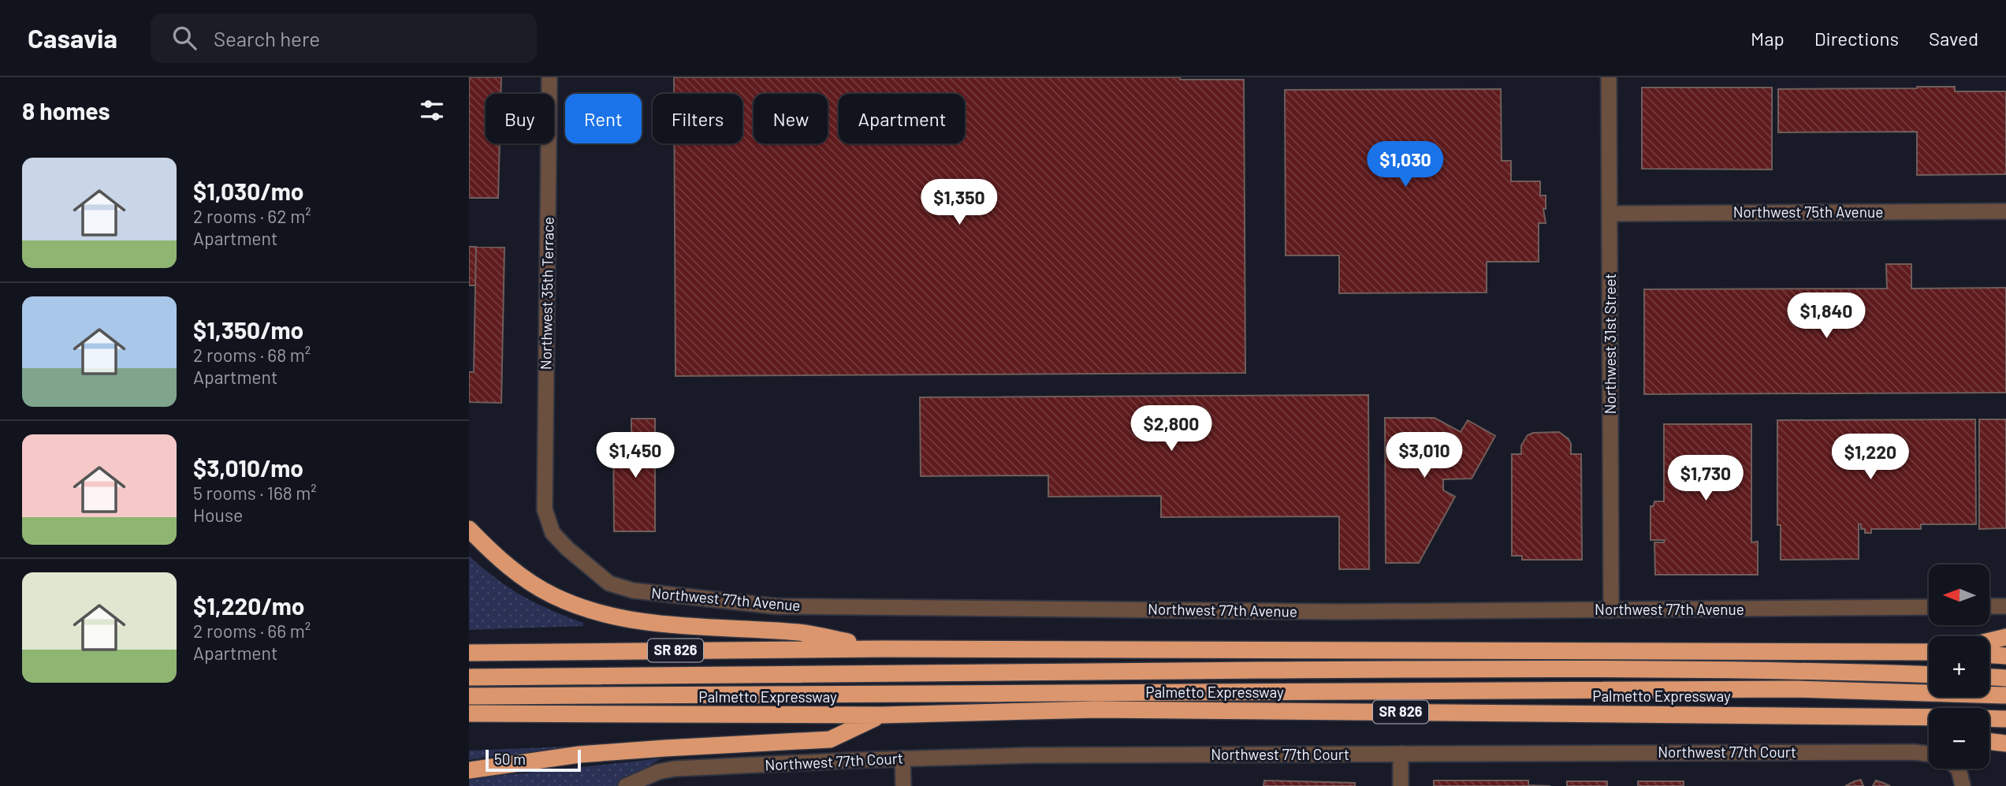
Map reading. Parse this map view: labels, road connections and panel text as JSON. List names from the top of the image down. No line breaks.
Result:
{"streets":{"highway":["SR 826","Palmetto Expressway"],"street":["Northwest 75th Avenue","Northwest 35th Terrace","Northwest 31st Street","Northwest 77th Avenue","Northwest 77th Court"]},"crossings":[["Northwest 75th Avenue","Northwest 31st Street"],["Northwest 35th Terrace","Northwest 77th Avenue"],["Northwest 31st Street","Northwest 77th Avenue"]],"scale_bar":"50 m","north":"left","page":{"header":"Casavia","search":"Search here","nav":["Map","Directions","Saved"],"heading":"8 homes","chip":["Buy","Rent","Filters","New","Apartment"],"price":["$1,030","$1,350","$1,840","$2,800","$1,450","$3,010","$1,220","$1,730"],"list":[{"name":"$1,030/mo","note":"2 rooms · 62 m² · Apartment"},{"name":"$1,350/mo","note":"2 rooms · 68 m² · Apartment"},{"name":"$3,010/mo","note":"5 rooms · 168 m² · House"},{"name":"$1,220/mo","note":"2 rooms · 66 m² · Apartment"}],"map_buttons":["+","−"],"scale":"50 m"}}
